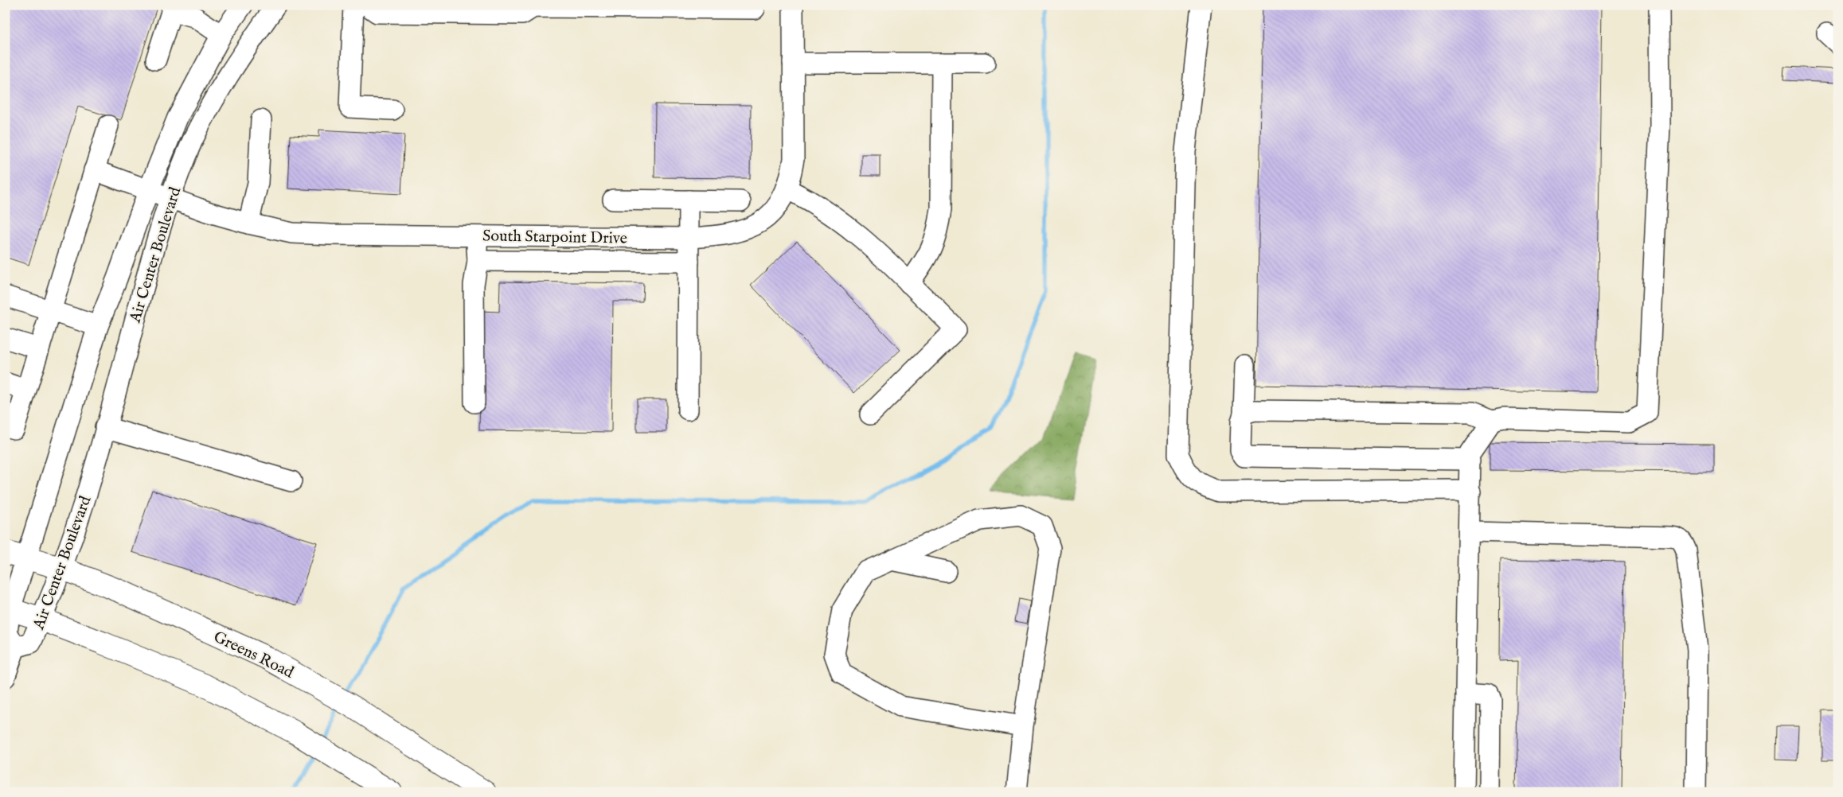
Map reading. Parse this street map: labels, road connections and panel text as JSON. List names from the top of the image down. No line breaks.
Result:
{"streets":{"main road":["Greens Road"],"street":["South Starpoint Drive","Air Center Boulevard"]},"crossings":[["South Starpoint Drive","Air Center Boulevard"],["Air Center Boulevard","Greens Road"]]}
